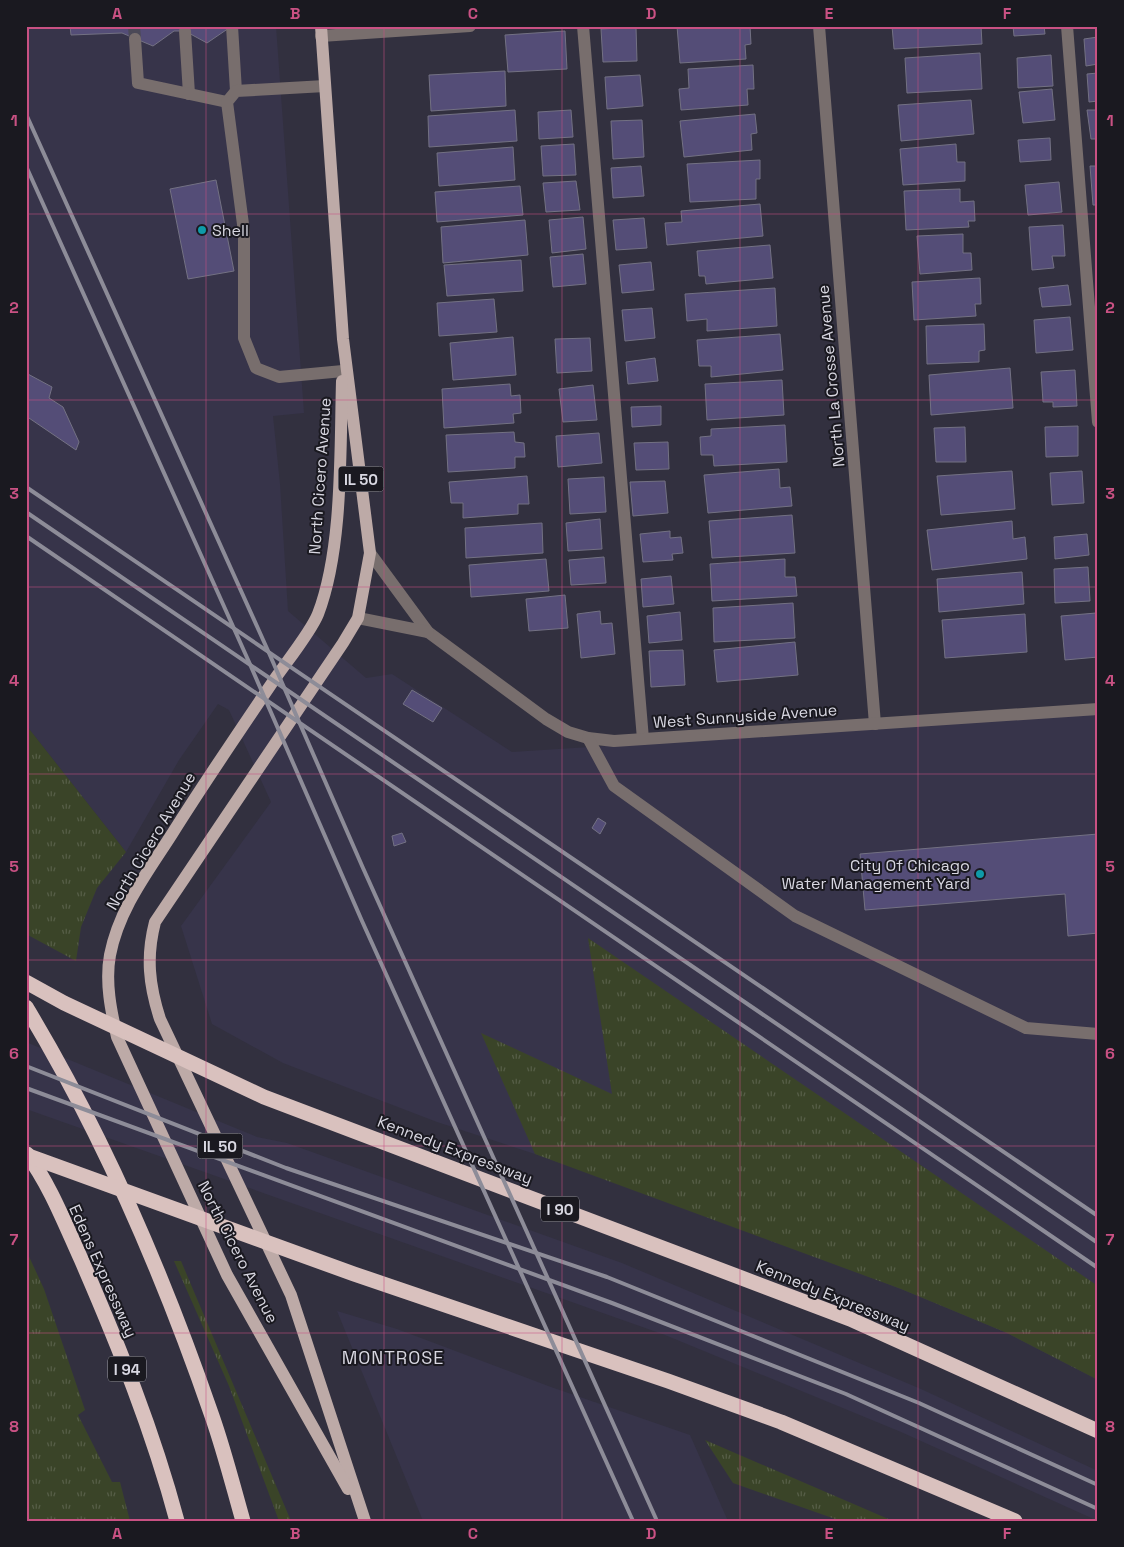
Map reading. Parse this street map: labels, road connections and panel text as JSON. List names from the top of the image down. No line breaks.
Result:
{"streets":{"highway":["Kennedy Expressway","I 90","Edens Expressway","I 94"],"main road":["North Cicero Avenue","IL 50"],"street":["North La Crosse Avenue","West Sunnyside Avenue"]},"crossings":[["North La Crosse Avenue","West Sunnyside Avenue"],["North Cicero Avenue","West Sunnyside Avenue"]],"districts":["MONTROSE"],"places":["Shell","City Of Chicago Water Management Yard"],"grid":{"columns":["A","B","C","D","E","F"],"rows":["1","2","3","4","5","6","7","8"]}}
